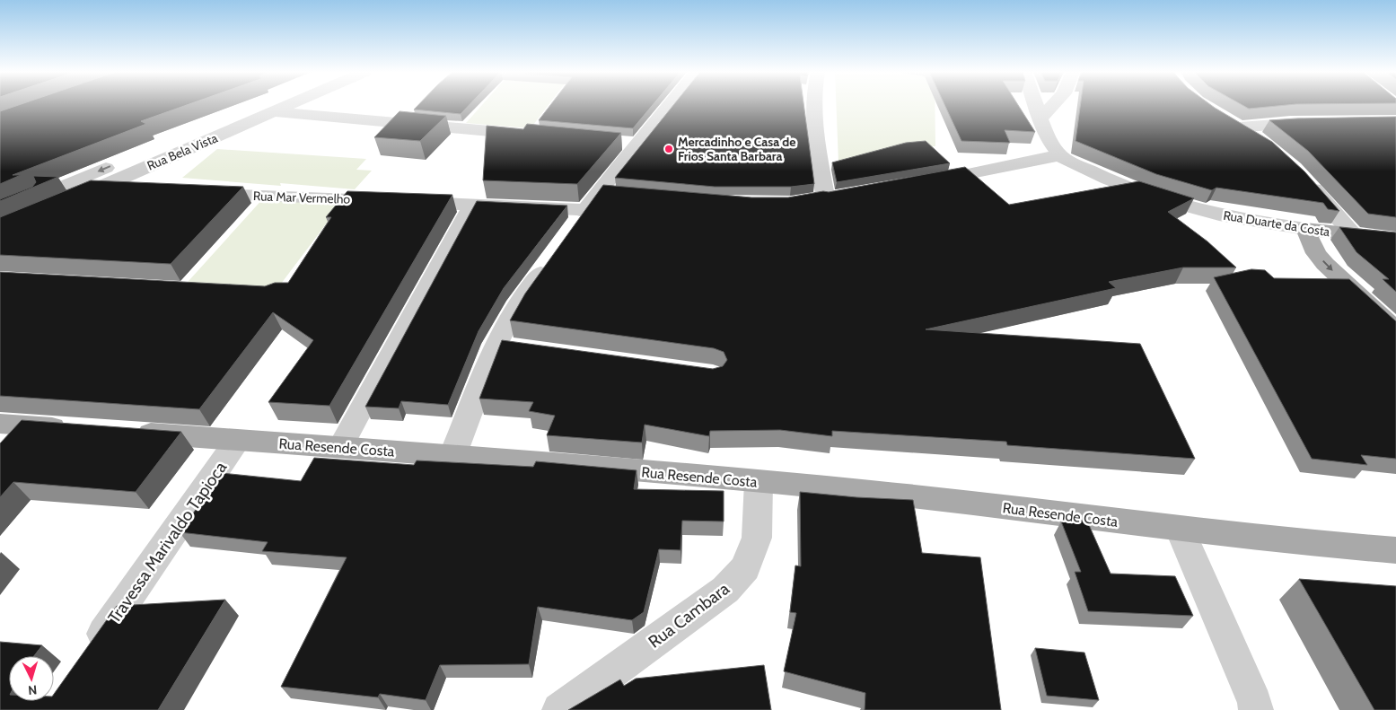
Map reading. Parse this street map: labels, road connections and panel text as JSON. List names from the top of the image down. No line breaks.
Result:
{"streets":{"main road":["Rua Duarte da Costa","Rua Resende Costa"],"street":["Rua Bela Vista","Rua Mar Vermelho","Travessa Marivaldo Tapioca","Rua Cambara"]},"crossings":[["Rua Resende Costa","Travessa Marivaldo Tapioca"],["Rua Resende Costa","Rua Cambara"]],"places":["Mercadinho e Casa de Frios Santa Barbara"],"north":"bottom"}
